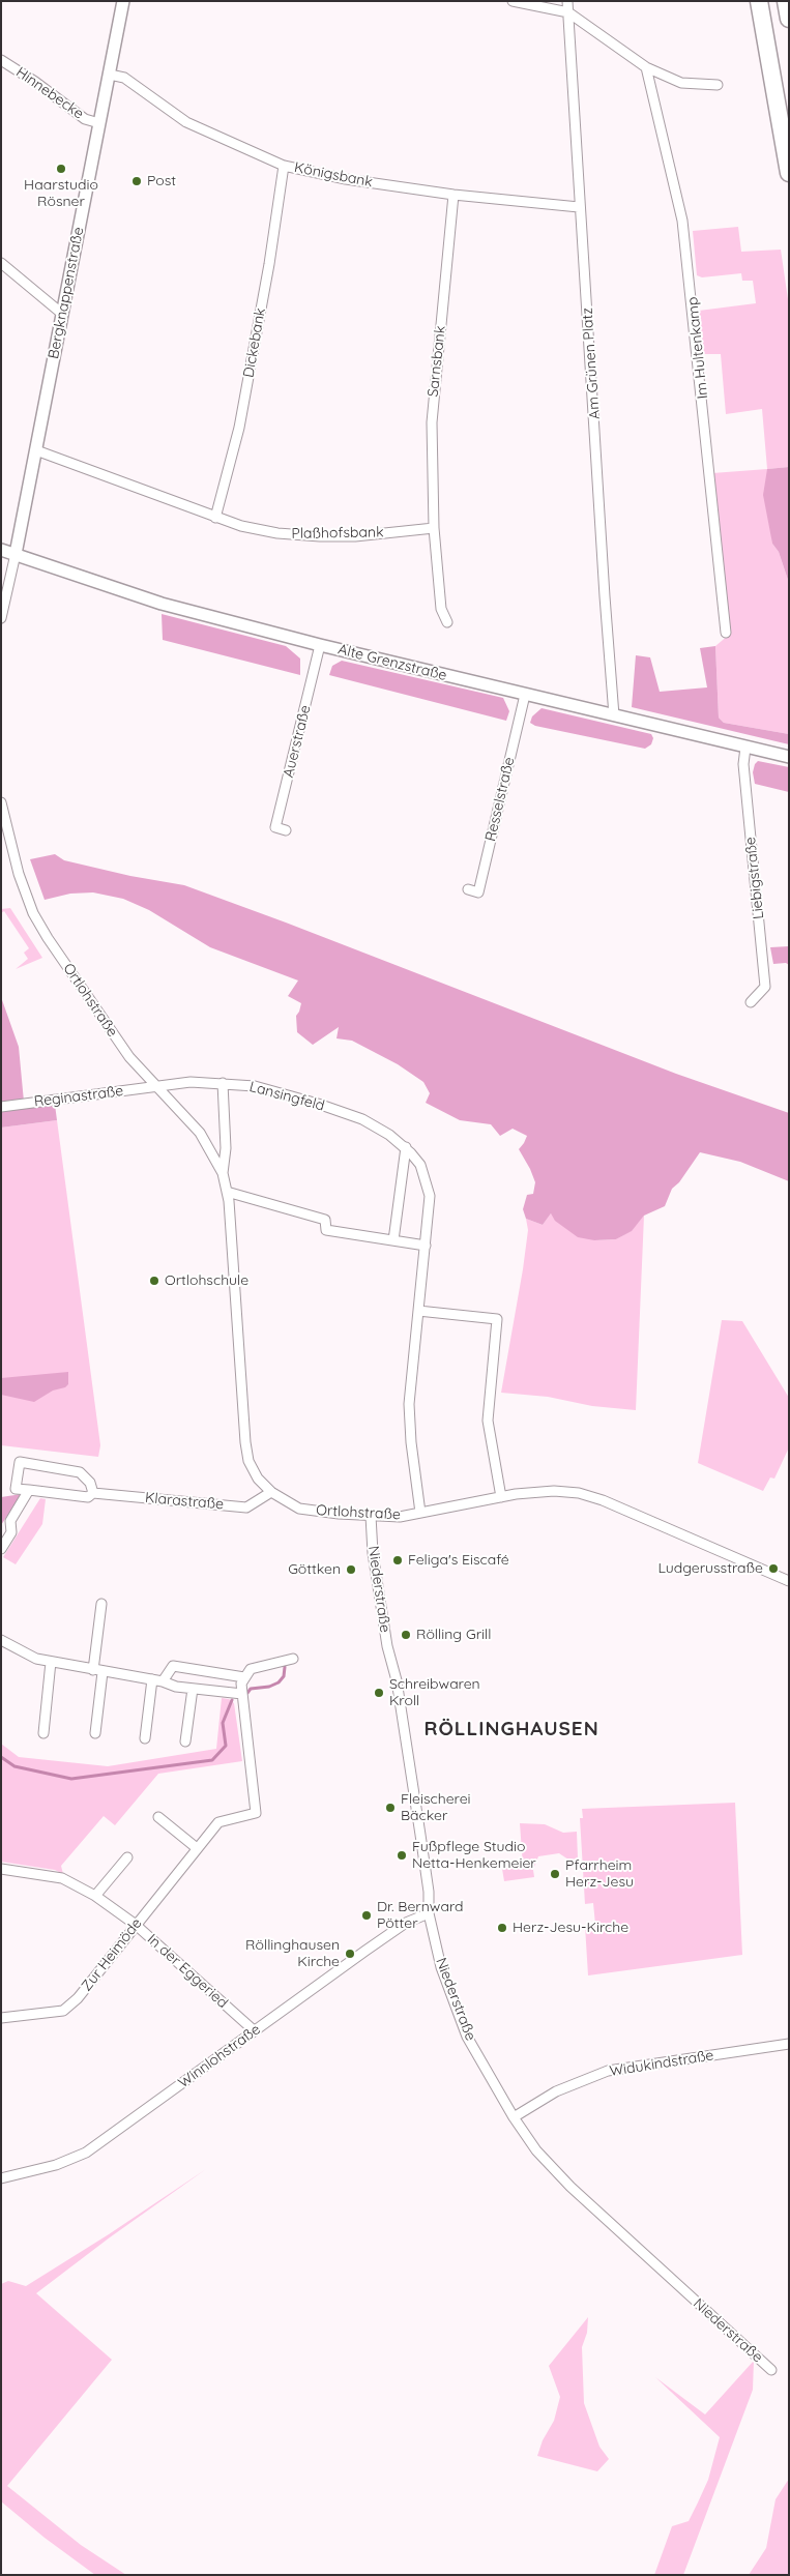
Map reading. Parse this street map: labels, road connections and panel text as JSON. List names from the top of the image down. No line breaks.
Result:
{"streets":{"street":["Hinnebecke","Königsbank","Bergknappenstraße","Dickebank","Im Hultenkamp","Sarnsbank","Am Grünen Platz","Plaßhofsbank","Alte Grenzstraße","Auerstraße","Resselstraße","Liebigstraße","Ortlohstraße","Reginastraße","Lansingfeld","Klarastraße","Niederstraße","Zur Heimöde","In der Eggeried","Winnlohstraße","Widukindstraße"]},"crossings":[["Hinnebecke","Bergknappenstraße"],["Königsbank","Bergknappenstraße"],["Königsbank","Dickebank"],["Königsbank","Sarnsbank"],["Königsbank","Am Grünen Platz"],["Bergknappenstraße","Plaßhofsbank"],["Bergknappenstraße","Alte Grenzstraße"],["Dickebank","Plaßhofsbank"],["Sarnsbank","Plaßhofsbank"],["Am Grünen Platz","Alte Grenzstraße"],["Alte Grenzstraße","Auerstraße"],["Alte Grenzstraße","Resselstraße"],["Alte Grenzstraße","Liebigstraße"],["Ortlohstraße","Reginastraße"],["Ortlohstraße","Lansingfeld"],["Ortlohstraße","Klarastraße"],["Ortlohstraße","Niederstraße"],["Reginastraße","Lansingfeld"],["Niederstraße","Winnlohstraße"],["Niederstraße","Widukindstraße"],["Zur Heimöde","In der Eggeried"],["In der Eggeried","Winnlohstraße"]],"districts":["RÖLLINGHAUSEN"],"places":["Haarstudio Rösner","Post","Ortlohschule","Feliga's Eiscafé","Ludgerusstraße","Göttken","Rölling Grill","Schreibwaren Kroll","Fleischerei Bäcker","Fußpflege Studio Netta-Henkemeier","Pfarrheim Herz-Jesu","Dr. Bernward Pötter","Herz-Jesu-Kirche","Röllinghausen Kirche"]}
